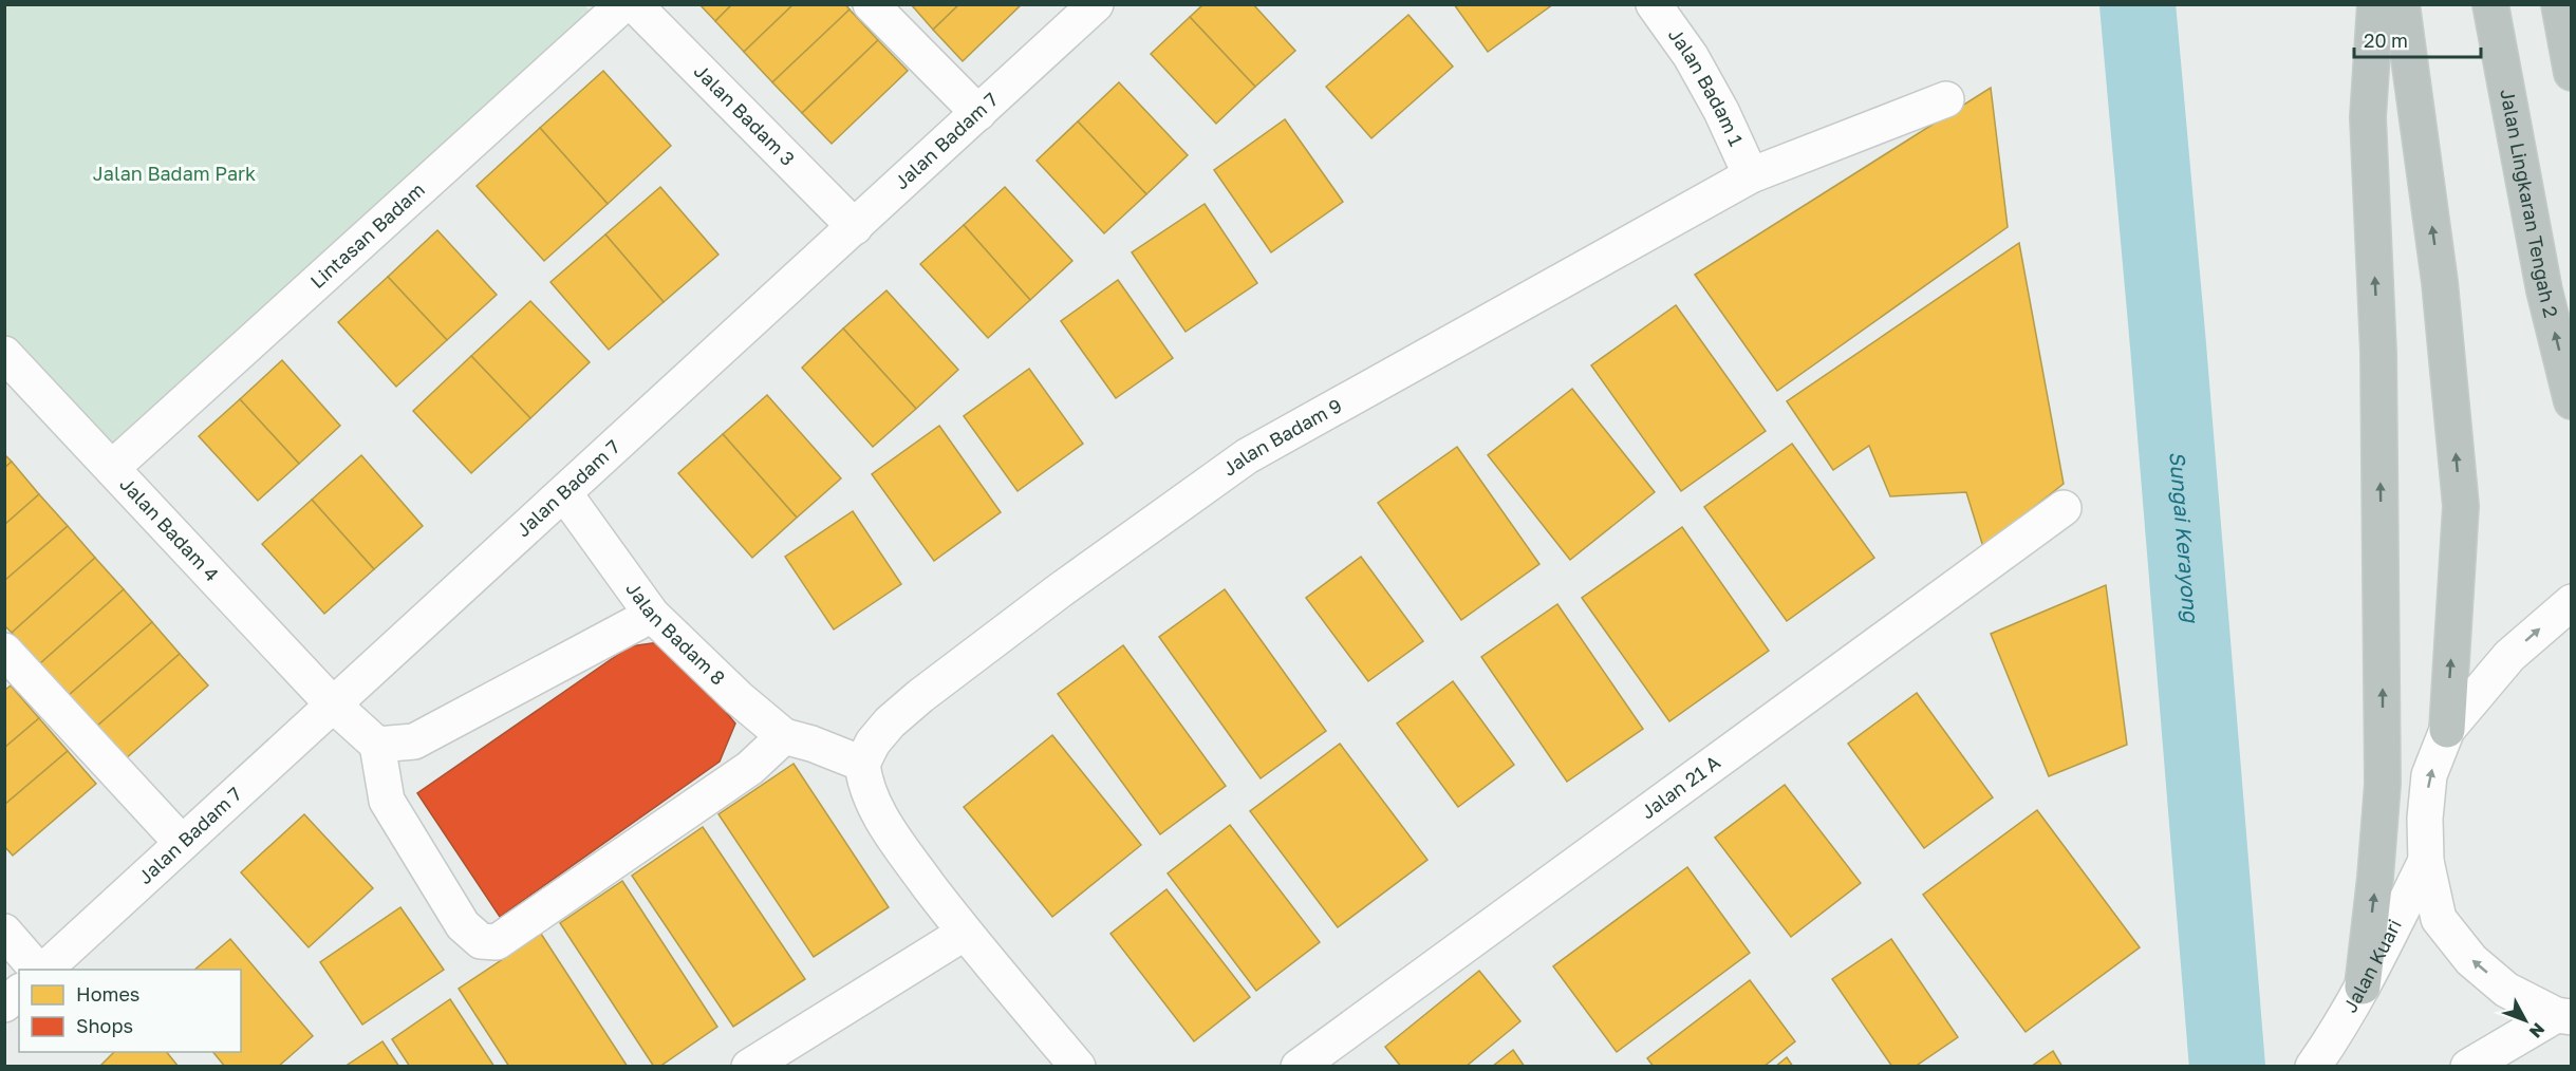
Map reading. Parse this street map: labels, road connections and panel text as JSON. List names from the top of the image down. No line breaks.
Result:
{"streets":{"highway":["Jalan Lingkaran Tengah 2"],"street":["Jalan Badam 1","Jalan Badam 3","Jalan Badam 7","Lintasan Badam","Jalan Badam 9","Jalan Badam 4","Jalan Badam 8","Jalan 21 A","Jalan Kuari"]},"crossings":[["Jalan Badam 1","Jalan Badam 9"],["Jalan Badam 3","Jalan Badam 7"],["Jalan Badam 7","Jalan Badam 4"],["Jalan Badam 7","Jalan Badam 8"],["Lintasan Badam","Jalan Badam 4"],["Jalan Badam 9","Jalan Badam 8"]],"water":["Sungai Kerayong"],"parks":["Jalan Badam Park"],"legend":["Homes","Shops"],"scale_bar":"20 m","north":"bottom right"}
